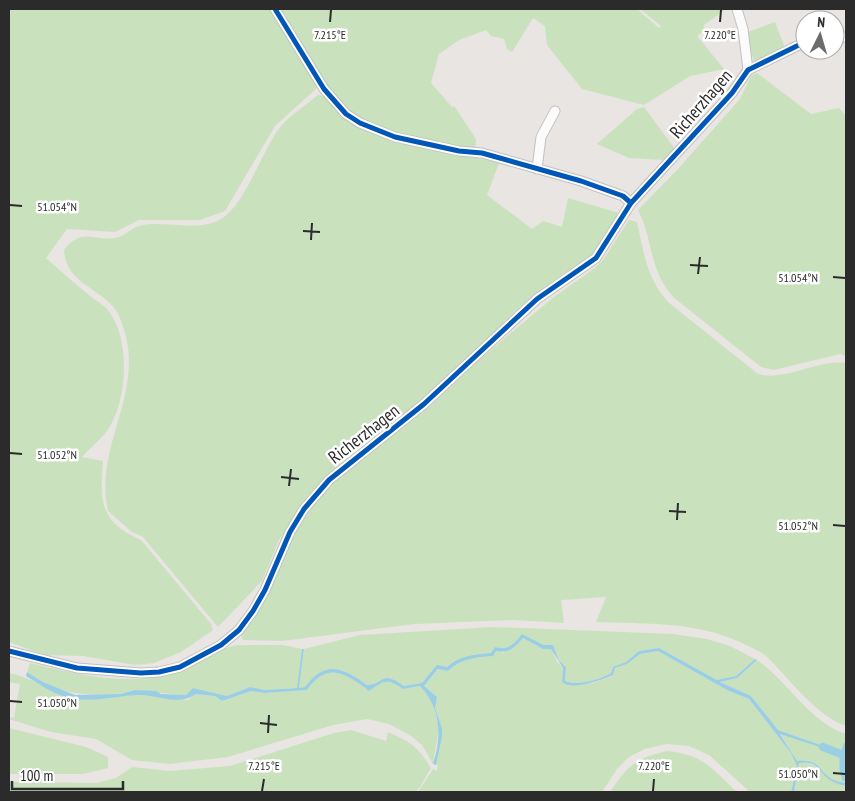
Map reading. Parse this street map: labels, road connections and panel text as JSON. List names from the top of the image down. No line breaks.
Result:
{"streets":{"street":["Richerzhagen"]},"scale_bar":"100 m","north":"top","coordinates":["7.215°E","7.220°E","51.054°N","51.052°N","51.050°N"]}
